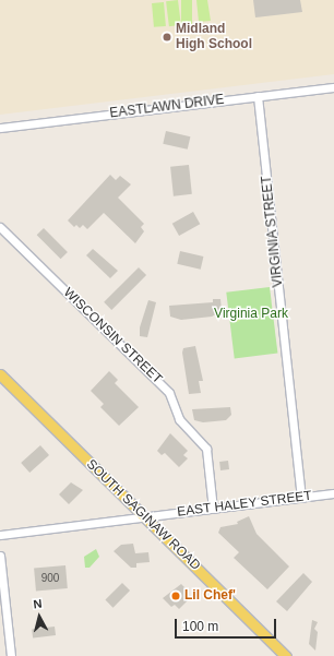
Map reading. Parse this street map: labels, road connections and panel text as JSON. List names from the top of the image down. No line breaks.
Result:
{"streets":{"main road":["SOUTH SAGINAW ROAD"],"street":["EASTLAWN DRIVE","VIRGINIA STREET","WISCONSIN STREET","EAST HALEY STREET"]},"crossings":[["EASTLAWN DRIVE","VIRGINIA STREET"],["VIRGINIA STREET","EAST HALEY STREET"],["WISCONSIN STREET","EAST HALEY STREET"],["EAST HALEY STREET","SOUTH SAGINAW ROAD"]],"parks":["Virginia Park"],"places":["Midland High School","Lil Chef'"],"house_numbers":["900"],"scale_bar":"100 m","north":"top"}
